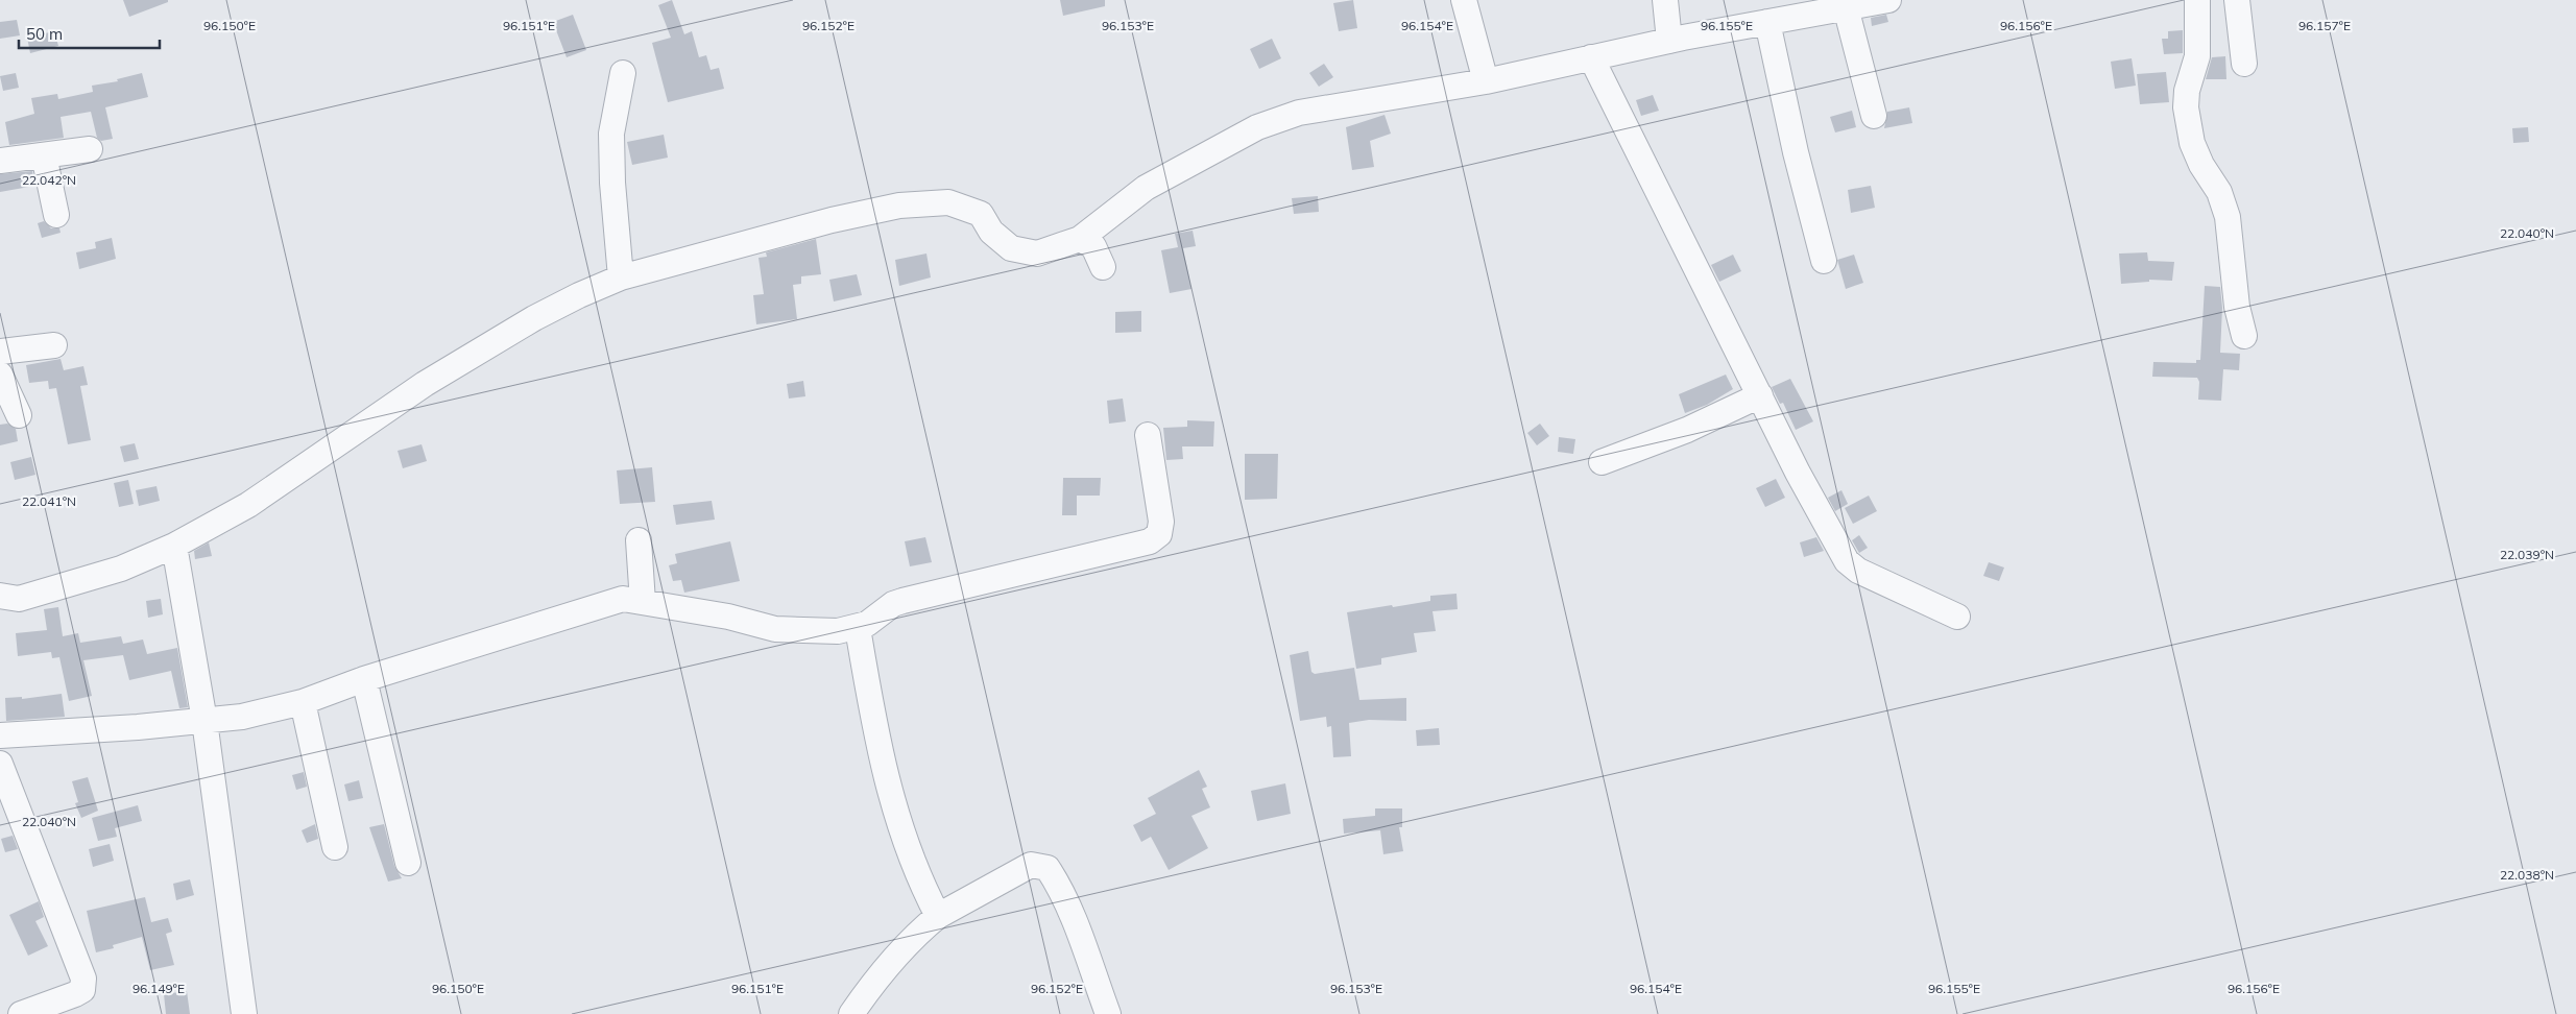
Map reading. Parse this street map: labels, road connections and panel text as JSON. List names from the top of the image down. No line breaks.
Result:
{"scale_bar":"50 m","coordinates":["96.150°E","96.151°E","96.152°E","96.153°E","96.154°E","96.155°E","96.156°E","96.157°E","22.042°N","22.040°N","22.041°N","22.039°N","22.038°N","96.149°E"]}
